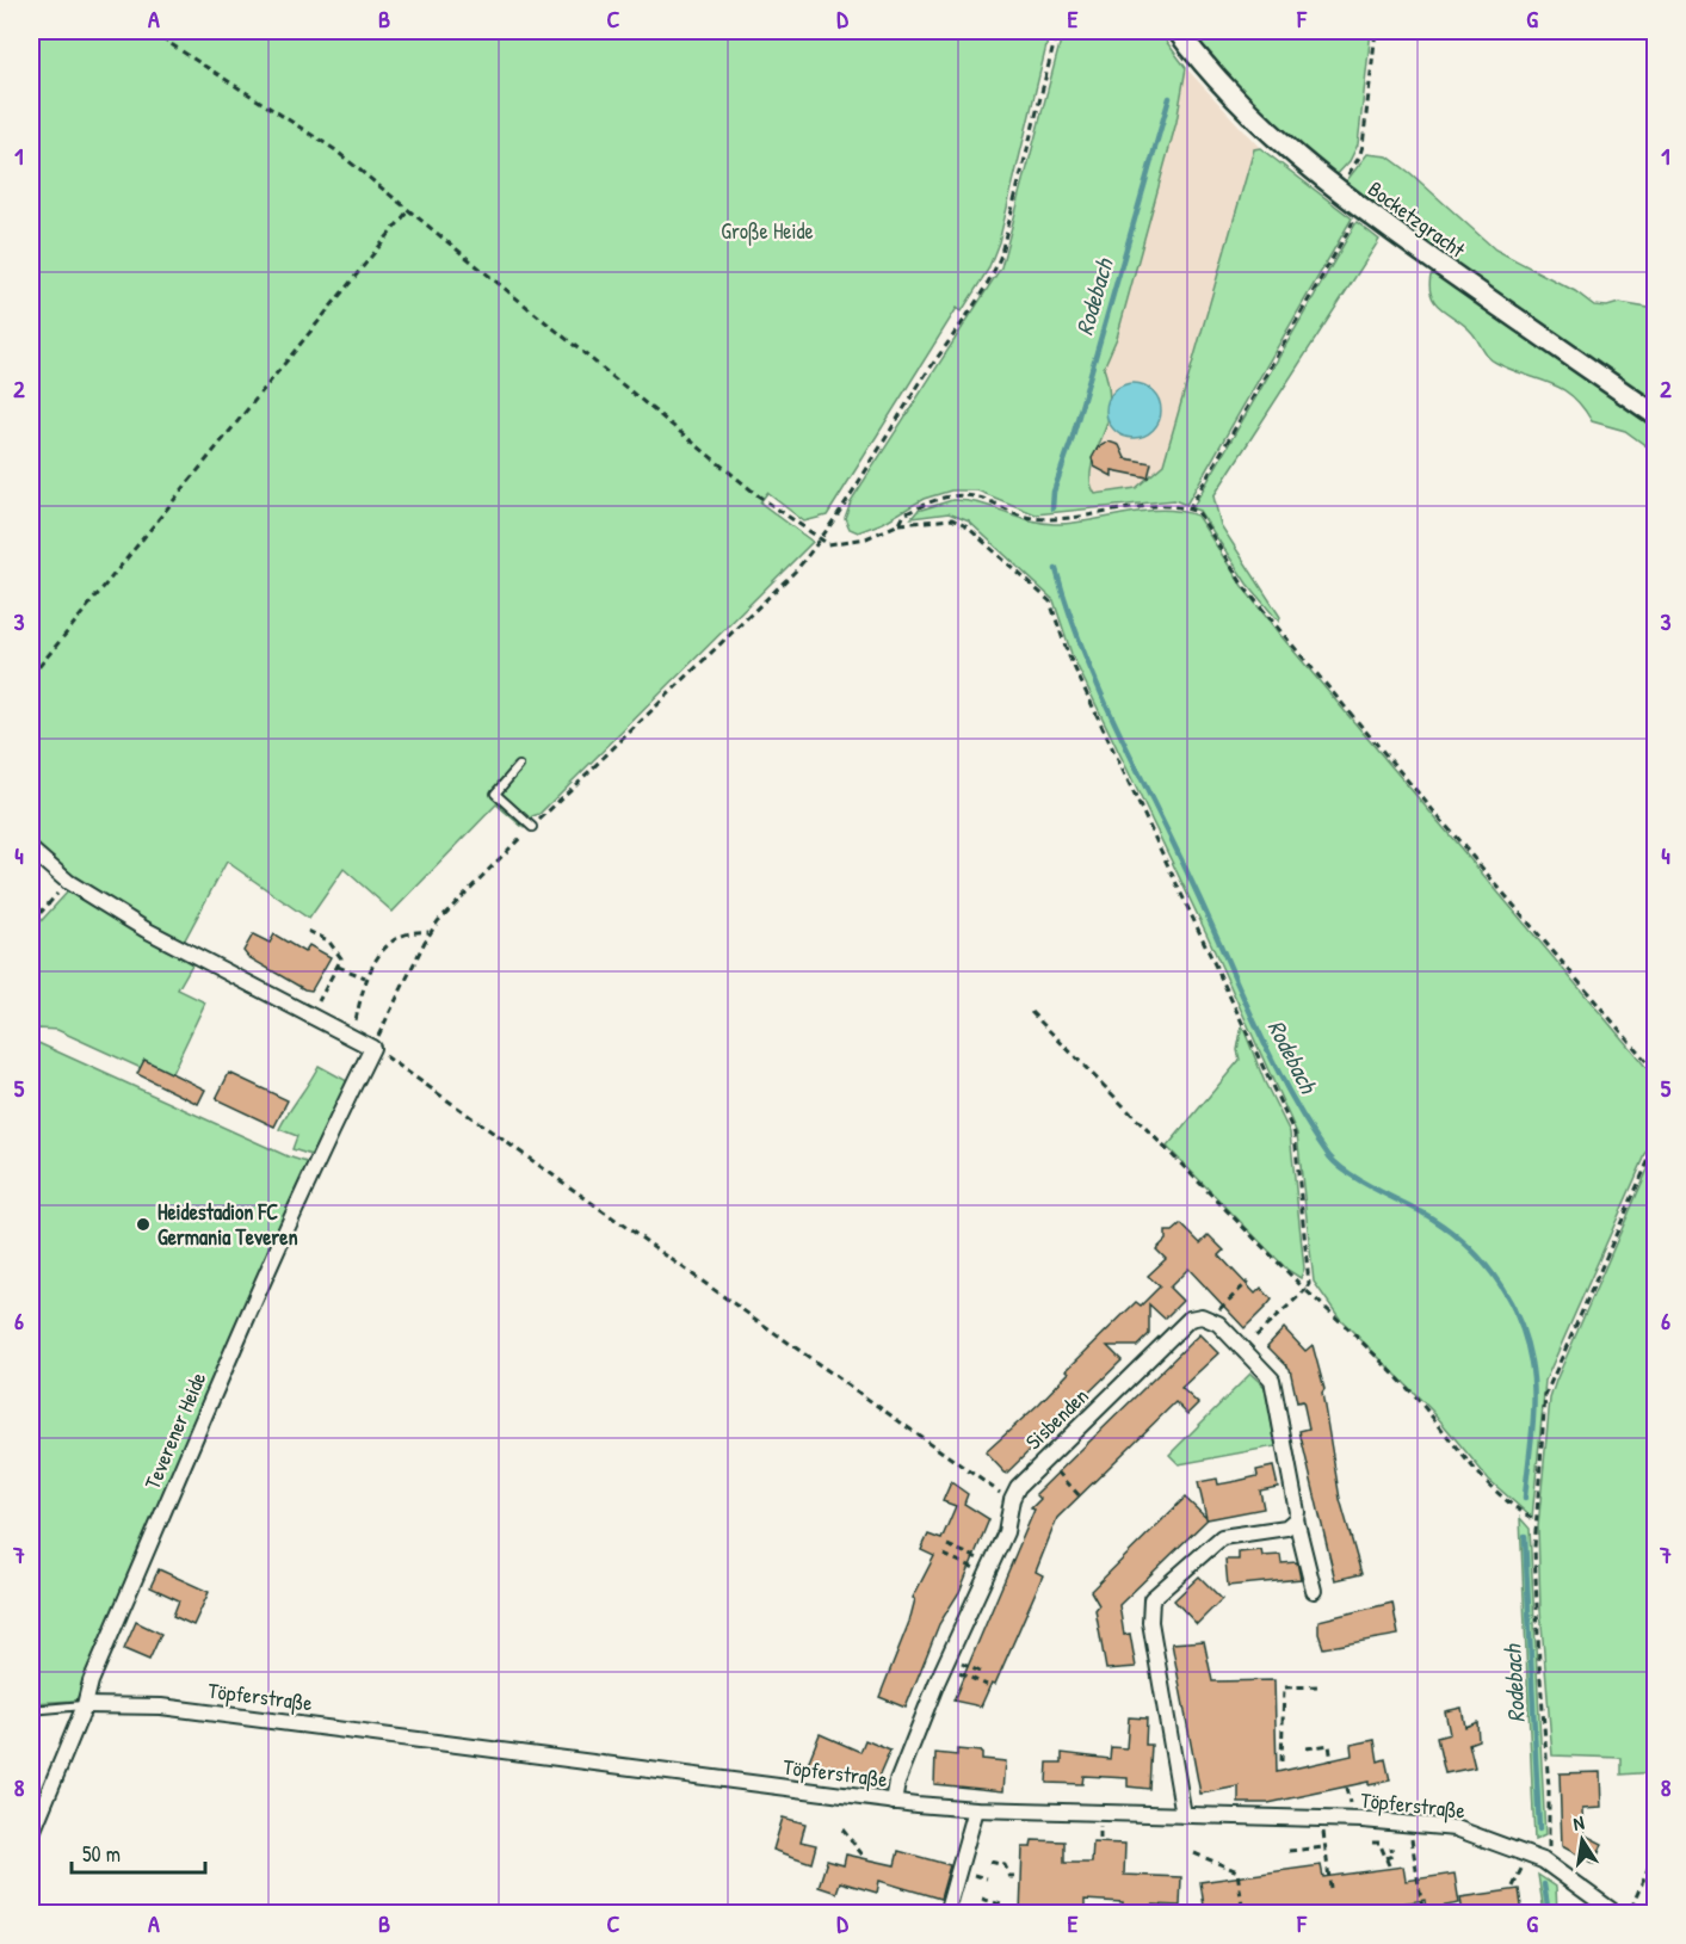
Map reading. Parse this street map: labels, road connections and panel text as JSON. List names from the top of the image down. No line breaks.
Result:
{"streets":{"street":["Bocketzgracht","Sisbenden","Teverener Heide","Töpferstraße"]},"crossings":[["Sisbenden","Töpferstraße"],["Teverener Heide","Töpferstraße"]],"water":["Rodebach"],"parks":["Große Heide"],"places":["Heidestadion FC Germania Teveren"],"scale_bar":"50 m","north":"top","grid":{"columns":["A","B","C","D","E","F","G"],"rows":["1","2","3","4","5","6","7","8"]}}
